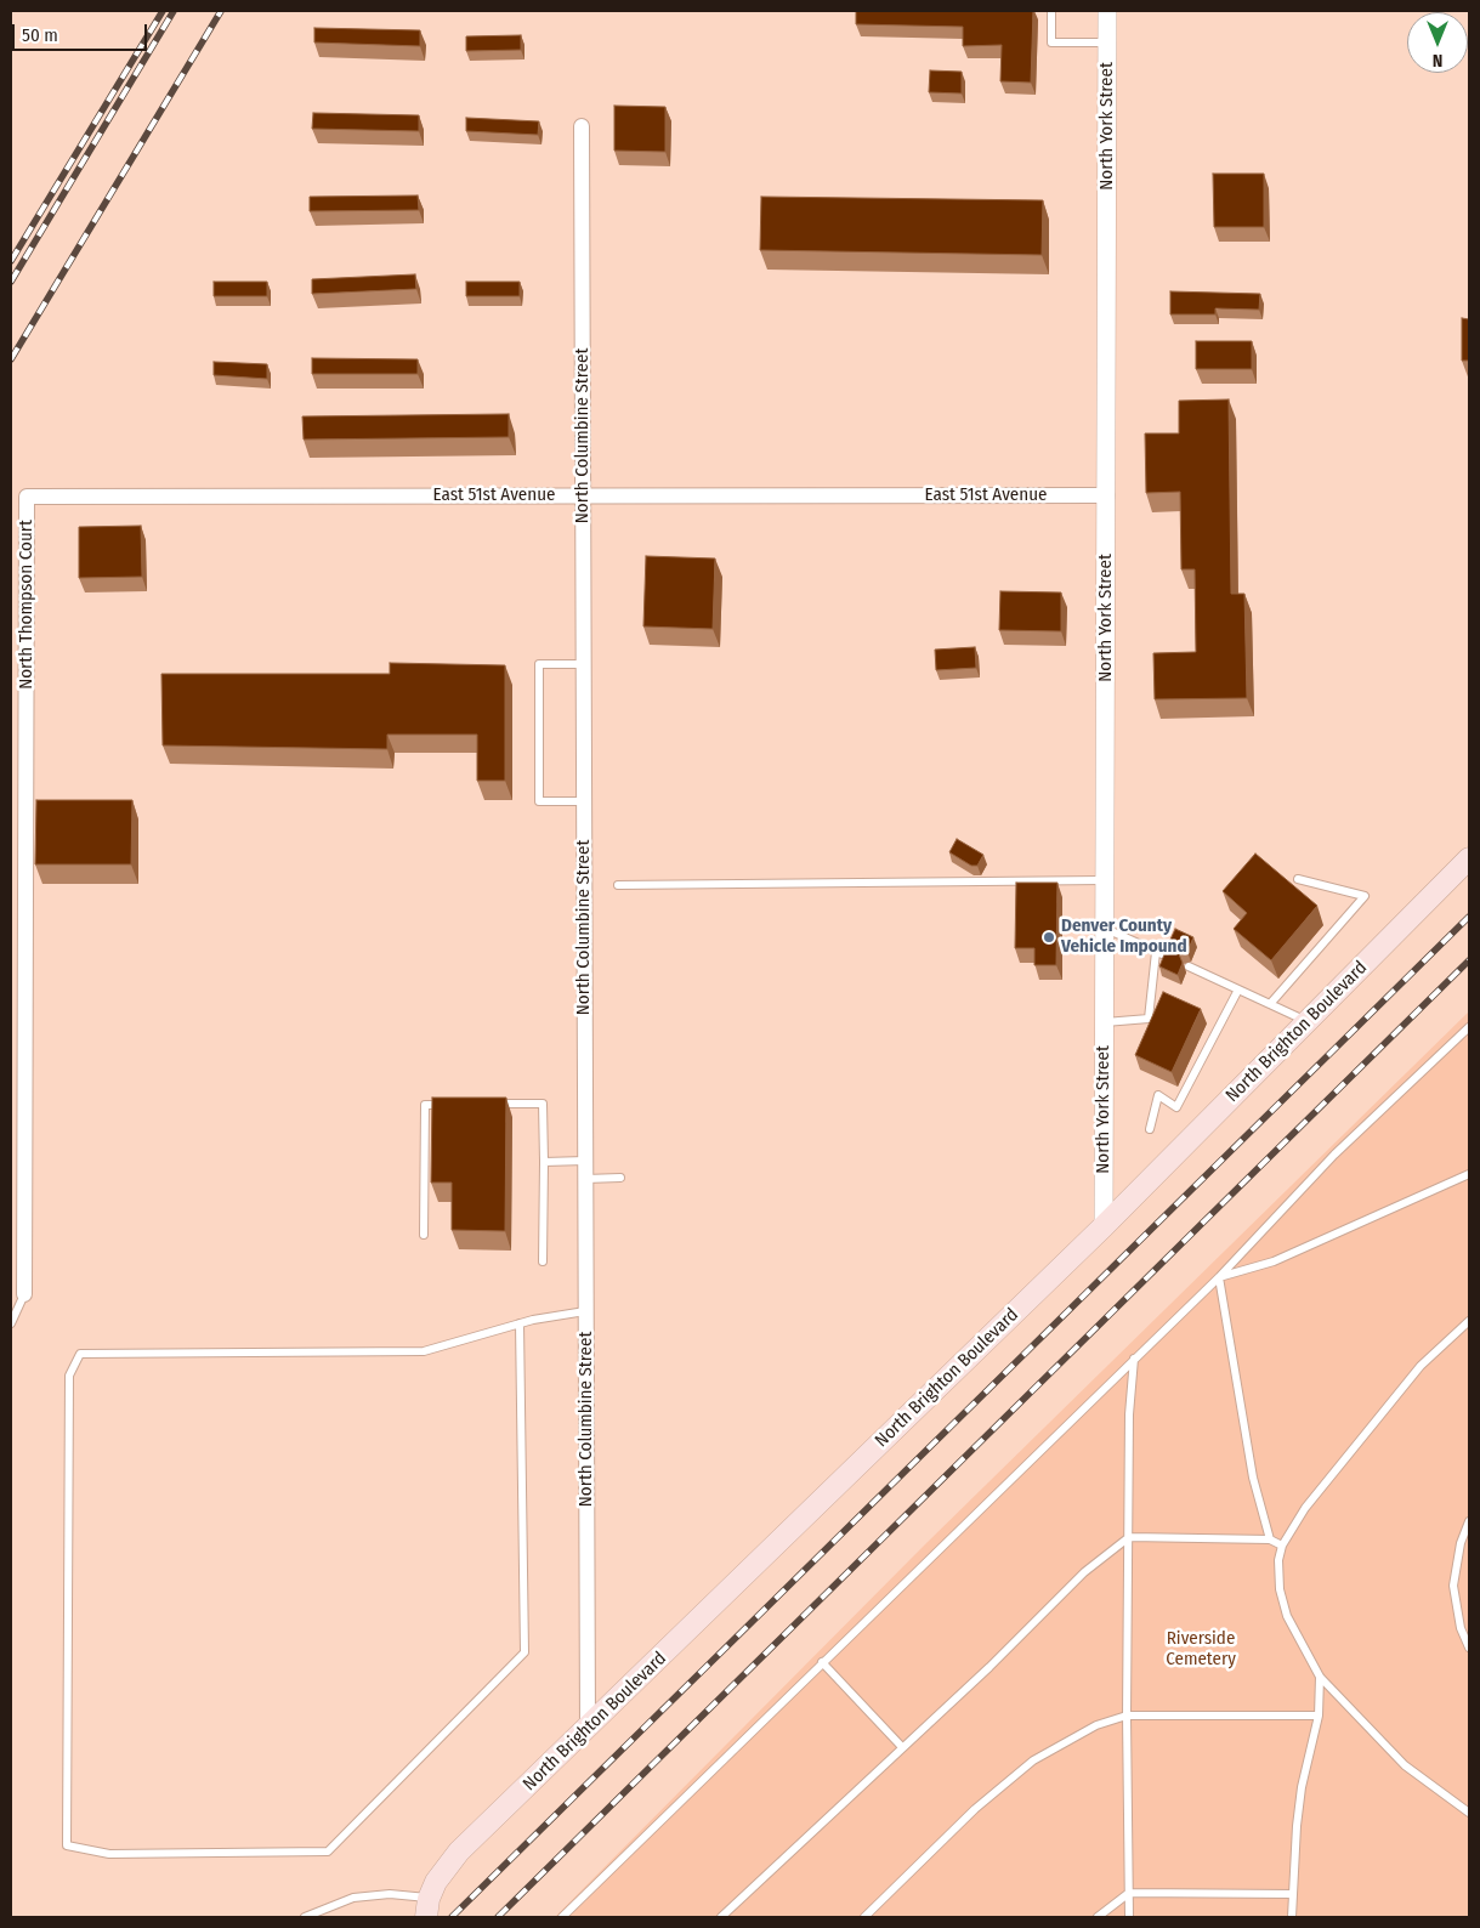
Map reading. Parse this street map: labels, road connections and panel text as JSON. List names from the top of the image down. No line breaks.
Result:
{"streets":{"main road":["North Brighton Boulevard"],"street":["North York Street","North Columbine Street","East 51st Avenue","North Thompson Court"]},"crossings":[["North York Street","East 51st Avenue"],["North York Street","North Brighton Boulevard"],["North Columbine Street","East 51st Avenue"],["North Columbine Street","North Brighton Boulevard"],["East 51st Avenue","North Thompson Court"]],"parks":["Riverside Cemetery"],"places":["Denver County Vehicle Impound"],"scale_bar":"50 m","north":"bottom"}
